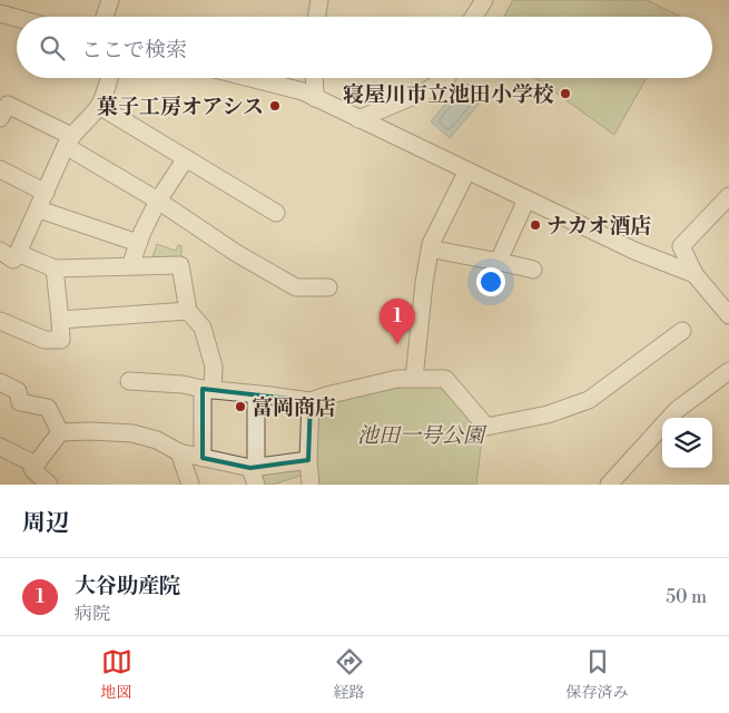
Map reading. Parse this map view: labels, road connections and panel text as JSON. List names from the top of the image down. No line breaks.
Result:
{"parks":["池田一号公園"],"places":["寝屋川市立池田小学校","菓子工房オアシス","ナカオ酒店","富岡商店"],"page":{"search":"ここで検索","pins":"1","heading":"周辺","list":[{"mark":"1","name":"大谷助産院","note":"病院","value":"50 m"}],"nav":["地図","経路","保存済み"]}}
